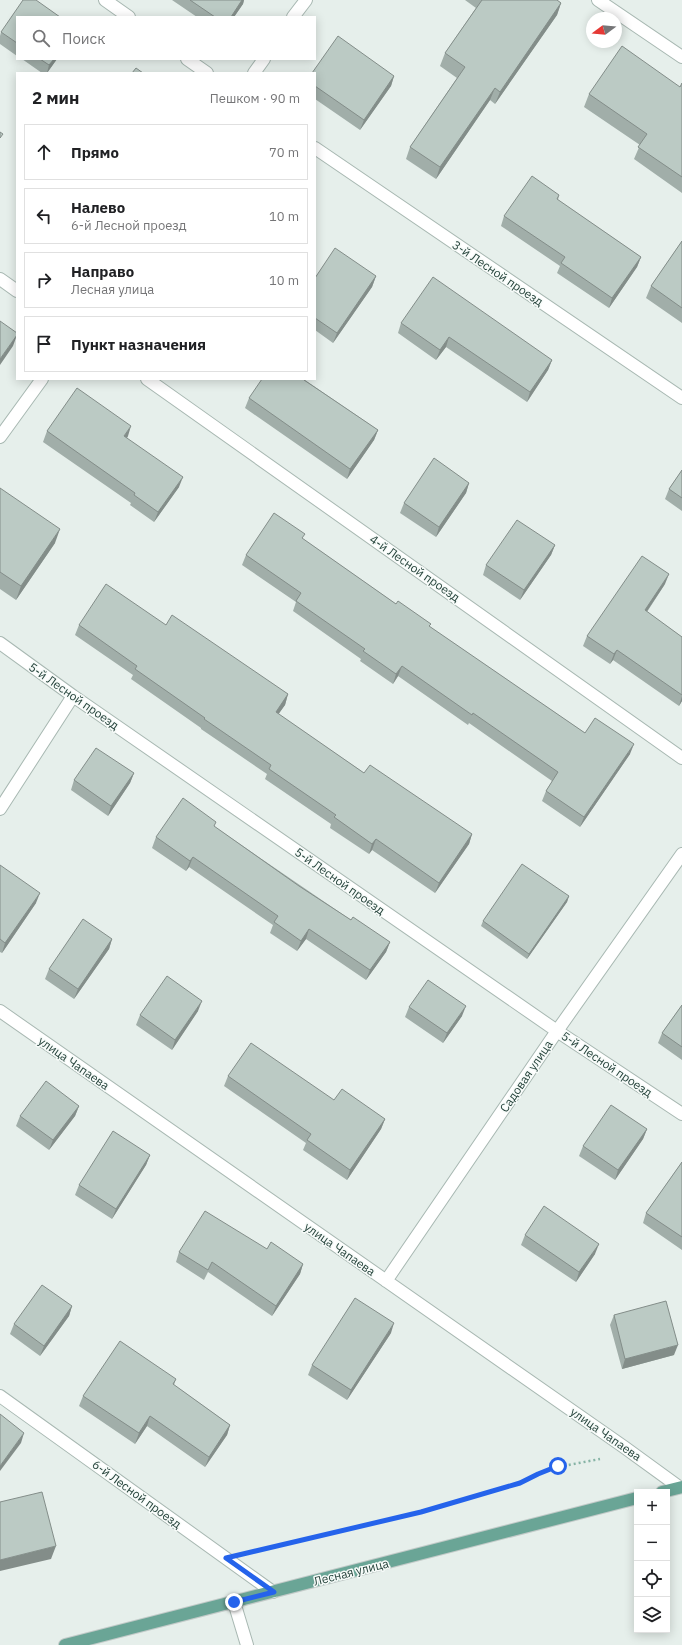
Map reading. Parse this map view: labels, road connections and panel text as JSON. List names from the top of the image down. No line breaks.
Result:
{"streets":{"main road":["Лесная улица"],"street":["3-й Лесной проезд","4-й Лесной проезд","5-й Лесной проезд","улица Чапаева","Садовая улица","6-й Лесной проезд"]},"crossings":[["5-й Лесной проезд","Садовая улица"],["улица Чапаева","Садовая улица"],["6-й Лесной проезд","Лесная улица"]],"north":"left","page":{"search":"Поиск","heading":["2 мин","Пешком · 90 m"],"list":[["Прямо","70 m"],["Налево","6-й Лесной проезд","10 m"],["Направо","Лесная улица","10 m"],"Пункт назначения"],"map_buttons":["+","−"]}}
